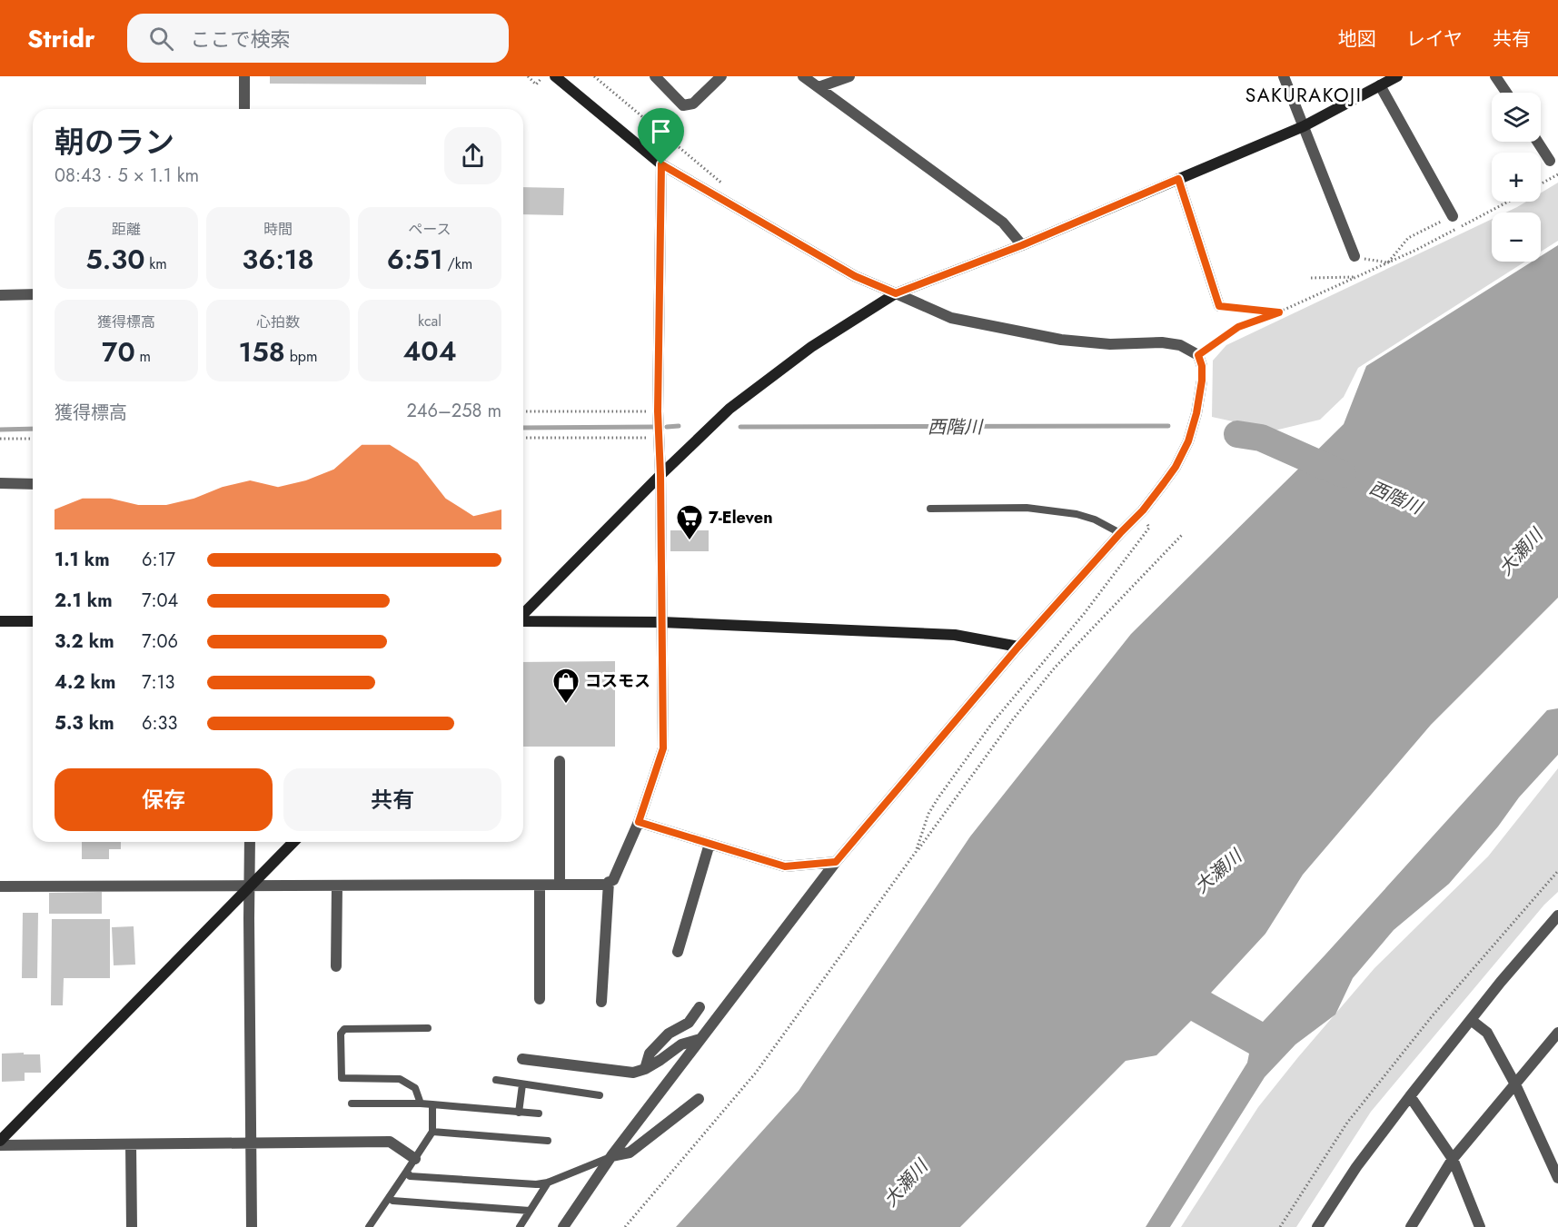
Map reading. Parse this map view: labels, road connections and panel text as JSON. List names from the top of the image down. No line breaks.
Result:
{"districts":["SAKURAKOJI"],"water":["西階川","大瀬川"],"places":{"supermarket":["7-Eleven"],"shop":["コスモス"]},"page":{"header":"Stridr","search":"ここで検索","nav":["地図","レイヤ","共有"],"map_buttons":["+","−"],"heading":["朝のラン","08:43 · 5 × 1.1 km"],"stats":[["距離","5.30 km"],["時間","36:18"],["ペース","6:51 /km"],["獲得標高","70 m"],["心拍数","158 bpm"],["kcal","404"]],"chart":["獲得標高","246–258 m"],"list":[{"name":"1.1 km","note":"6:17"},{"name":"2.1 km","note":"7:04"},{"name":"3.2 km","note":"7:06"},{"name":"4.2 km","note":"7:13"},{"name":"5.3 km","note":"6:33"}],"buttons":["保存","共有"]}}
